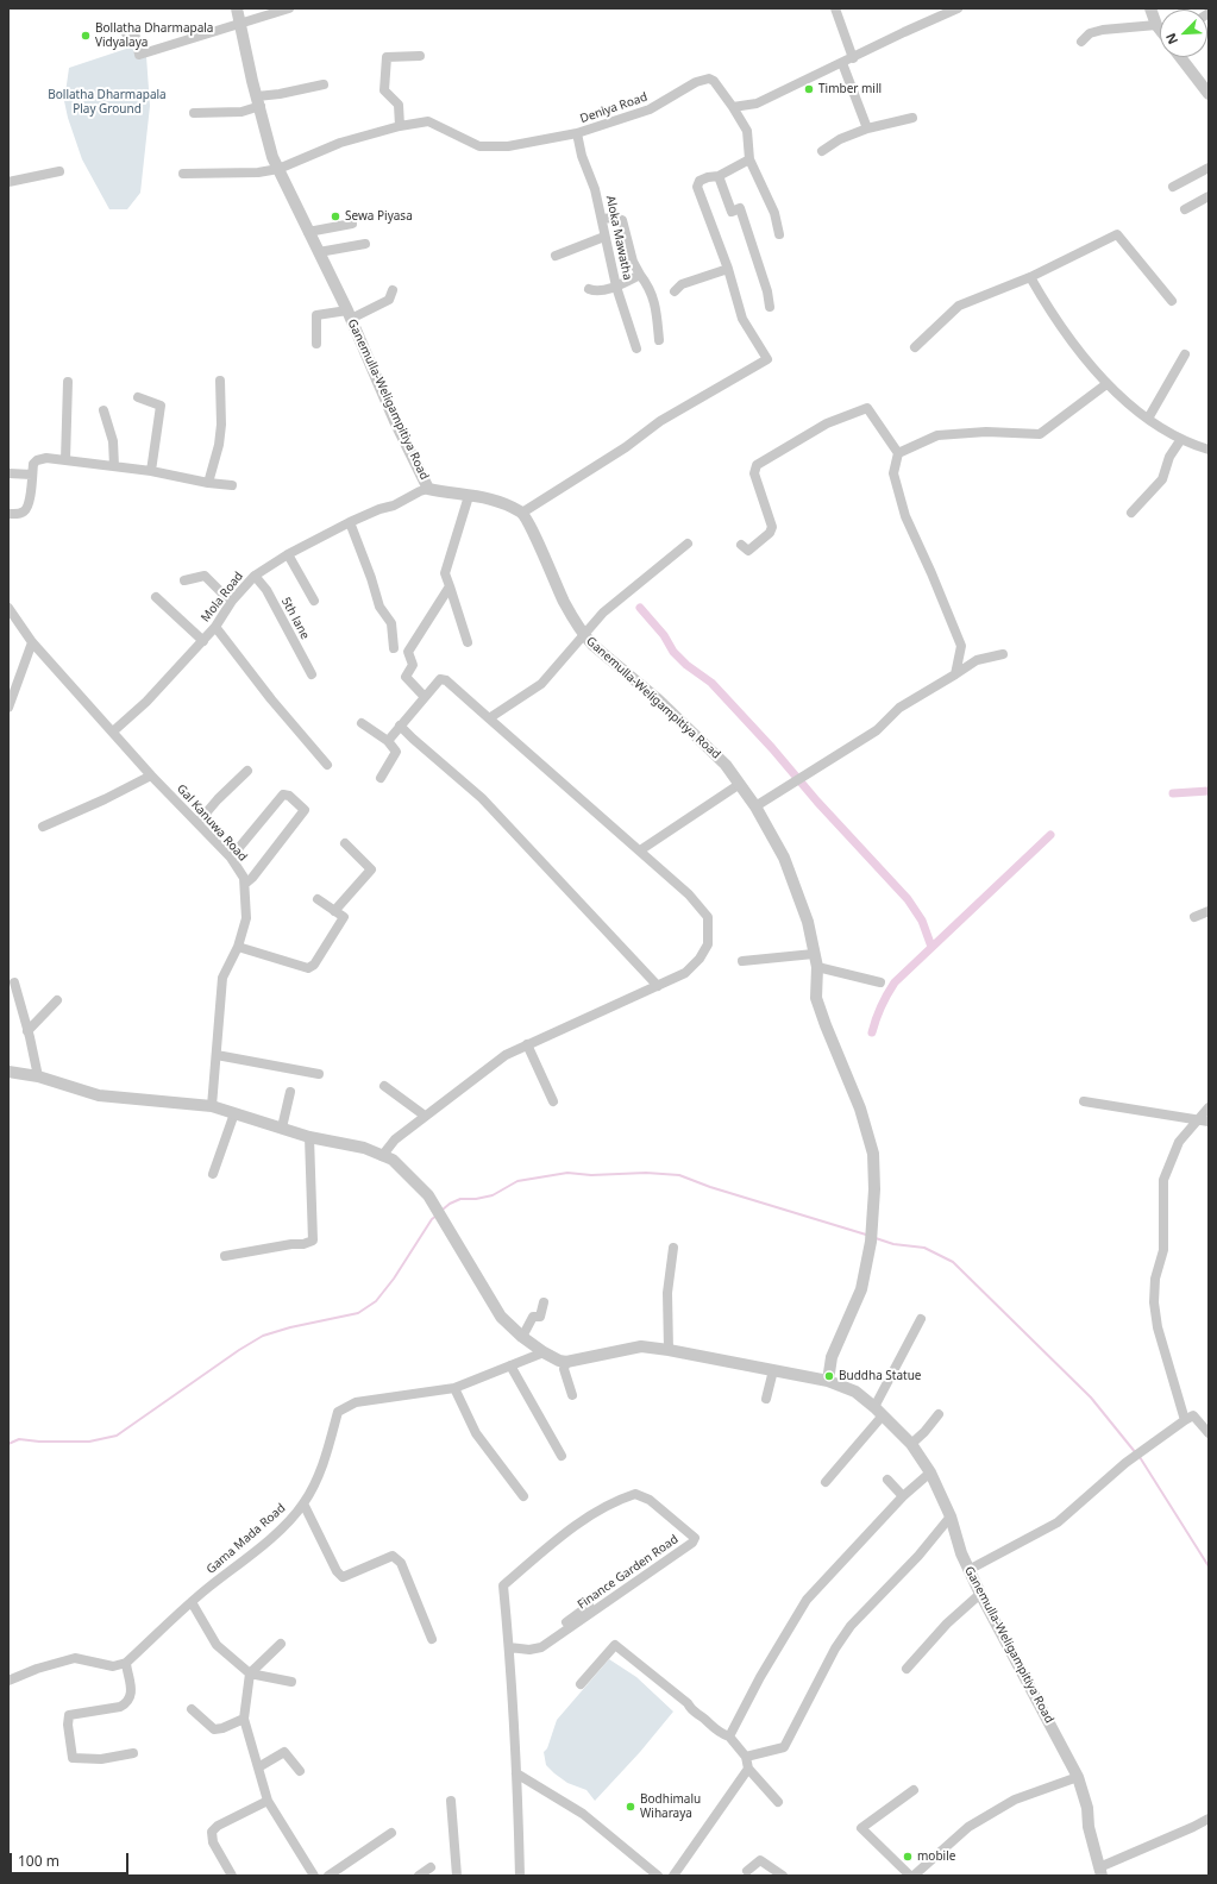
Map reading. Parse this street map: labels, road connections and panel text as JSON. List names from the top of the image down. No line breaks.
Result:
{"streets":{"street":["Deniya Road","Aloka Mawatha","Ganemulla-Weligampitiya Road","Mola Road","5th lane","Gal Kanuwa Road","Gama Mada Road","Finance Garden Road"]},"crossings":[["Deniya Road","Aloka Mawatha"],["Deniya Road","Ganemulla-Weligampitiya Road"],["Ganemulla-Weligampitiya Road","Mola Road"],["Mola Road","5th lane"],["Mola Road","Gal Kanuwa Road"]],"parks":["Bollatha Dharmapala Play Ground"],"places":["Bollatha Dharmapala Vidyalaya","Timber mill","Sewa Piyasa","Buddha Statue","Bodhimalu Wiharaya","mobile"],"scale_bar":"100 m","north":"bottom left"}
